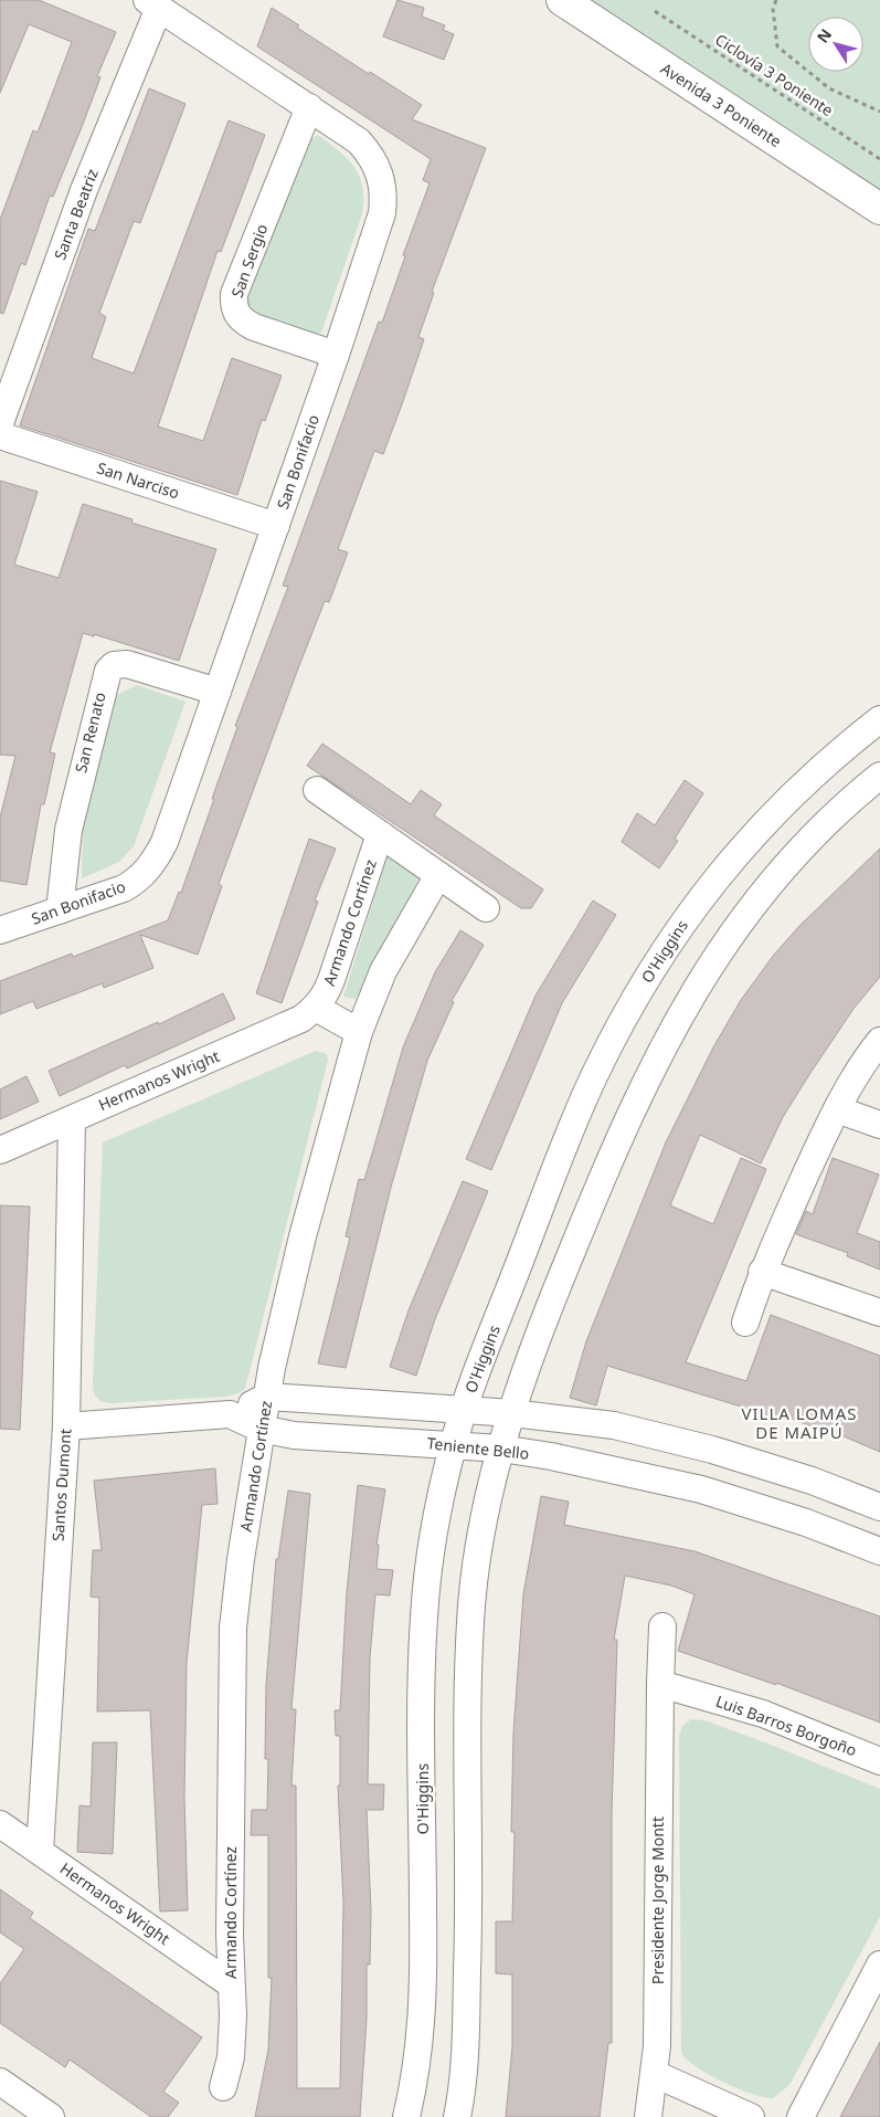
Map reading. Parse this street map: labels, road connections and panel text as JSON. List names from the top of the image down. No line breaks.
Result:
{"streets":{"street":["Avenida 3 Poniente","Santa Beatriz","San Sergio","San Bonifacio","San Narciso","San Renato","Armando Cortínez","O'Higgins","Hermanos Wright","Teniente Bello","Santos Dumont","Luis Barros Borgoño","Presidente Jorge Montt"],"path":["Ciclovía 3 Poniente"]},"crossings":[["Santa Beatriz","San Bonifacio"],["San Sergio","San Bonifacio"],["San Bonifacio","San Narciso"],["San Bonifacio","San Renato"],["Armando Cortínez","Hermanos Wright"],["Armando Cortínez","Teniente Bello"],["O'Higgins","Teniente Bello"],["Hermanos Wright","Santos Dumont"],["Teniente Bello","Santos Dumont"],["Luis Barros Borgoño","Presidente Jorge Montt"]],"districts":["VILLA LOMAS DE MAIPÚ"],"north":"top left"}
